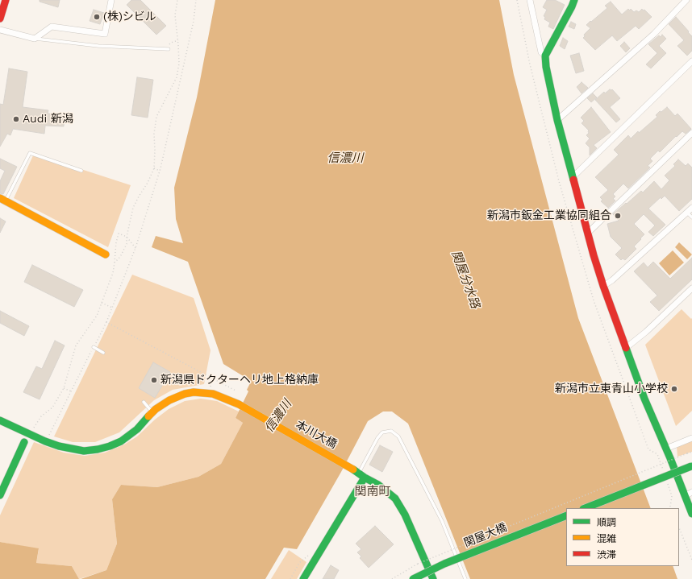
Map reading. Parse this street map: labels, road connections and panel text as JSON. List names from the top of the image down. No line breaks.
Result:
{"streets":{"street":["本川大橋","関屋大橋"]},"districts":["関南町"],"water":["信濃川","関屋分水路"],"places":["(株)シビル","Audi 新潟","新潟市鈑金工業協同組合","新潟県ドクターヘリ地上格納庫","新潟市立東青山小学校"],"legend":["順調","混雑","渋滞"]}
